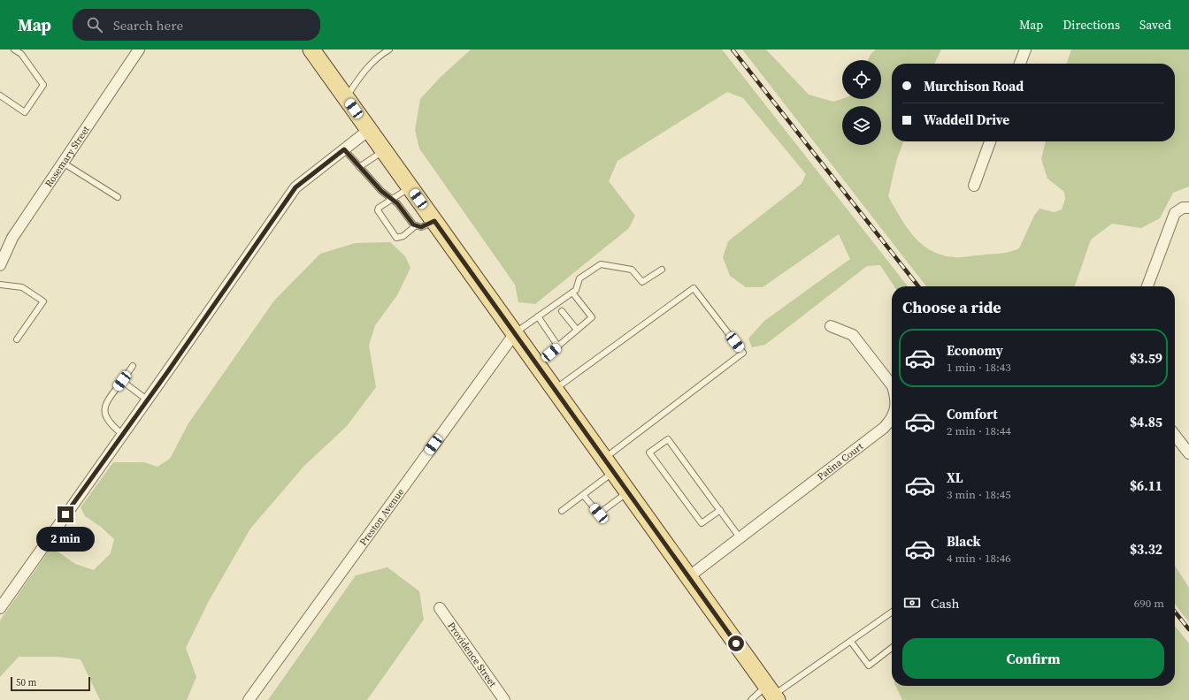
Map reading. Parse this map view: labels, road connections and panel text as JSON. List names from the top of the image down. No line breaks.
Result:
{"streets":{"street":["Rosemary Street","Patina Court","Preston Avenue","Providence Street"]},"scale_bar":"50 m","page":{"header":"Map","search":"Search here","nav":["Map","Directions","Saved"],"banner":["Murchison Road","Waddell Drive"],"heading":"Choose a ride","list":[{"name":"Economy","note":"1 min · 18:43","value":"$3.59"},{"name":"Comfort","note":"2 min · 18:44","value":"$4.85"},{"name":"XL","note":"3 min · 18:45","value":"$6.11"},{"name":"Black","note":"4 min · 18:46","value":"$3.32"}],"bubble":"2 min","pay":["Cash","690 m"],"buttons":"Confirm","scale":"50 m"}}
